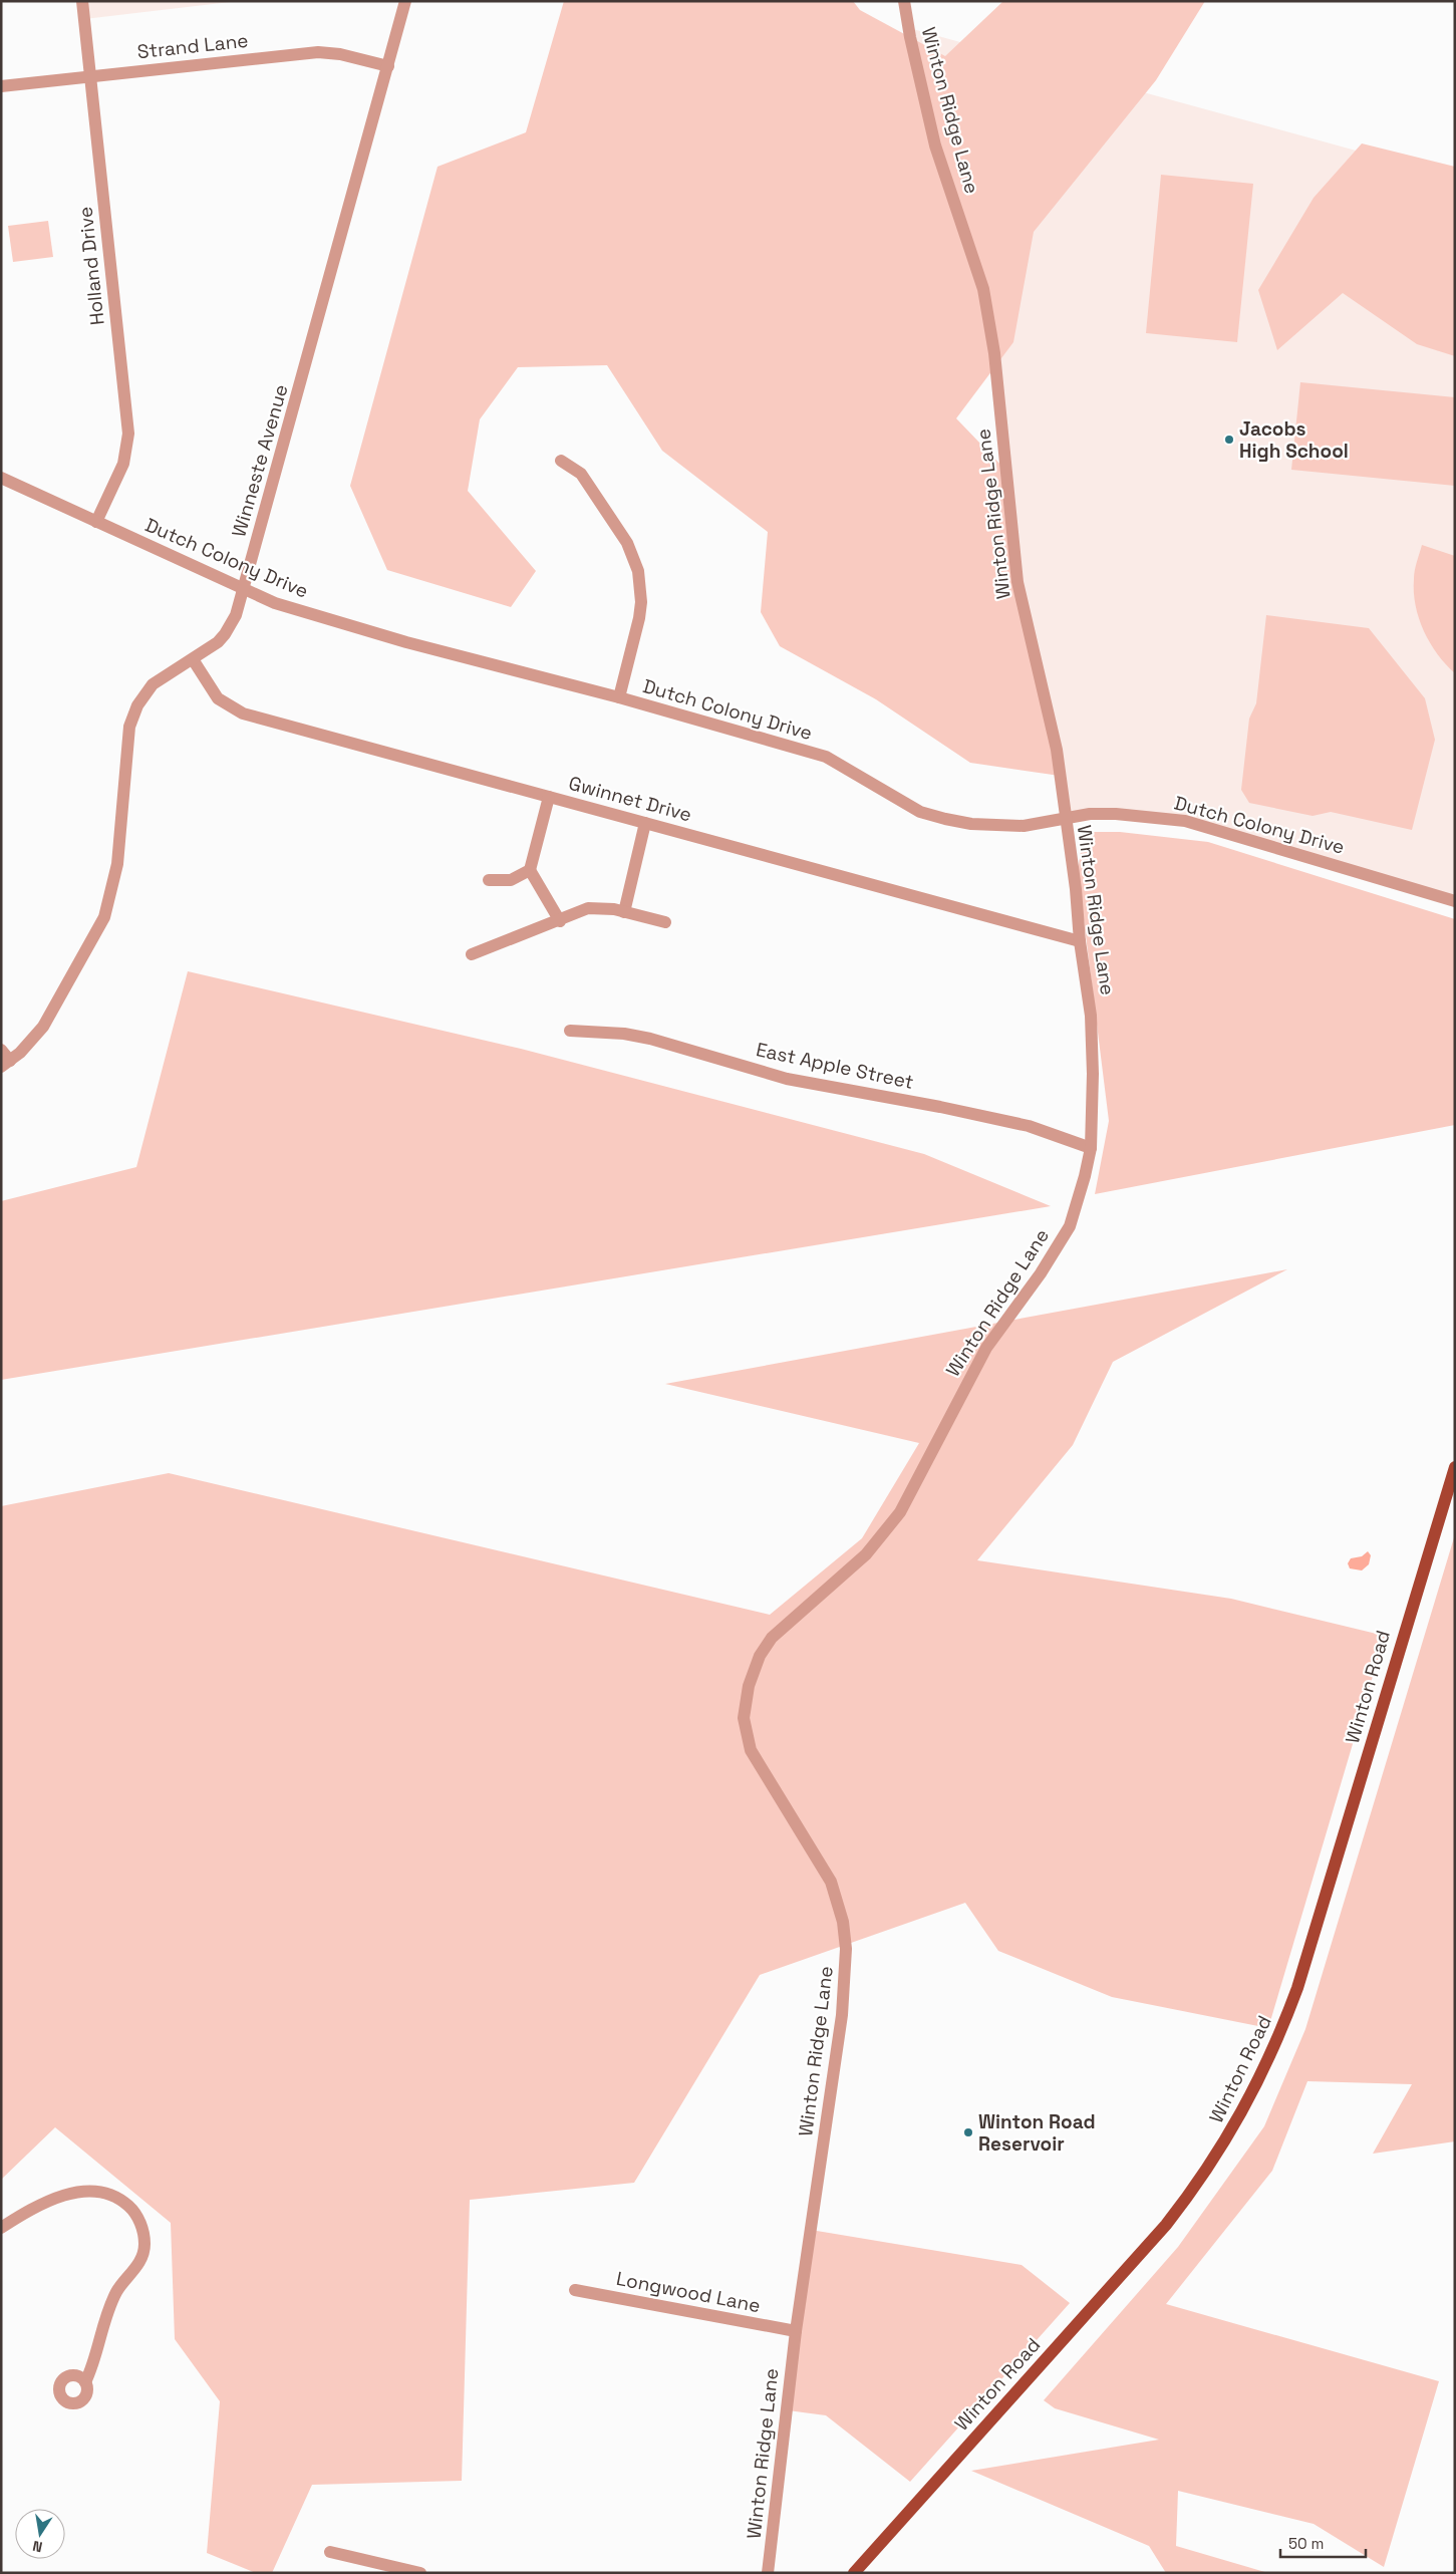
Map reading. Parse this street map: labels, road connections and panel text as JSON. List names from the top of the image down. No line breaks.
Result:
{"streets":{"main road":["Winton Road"],"street":["Strand Lane","Winton Ridge Lane","Holland Drive","Winneste Avenue","Dutch Colony Drive","Gwinnet Drive","East Apple Street","Longwood Lane"]},"crossings":[["Strand Lane","Holland Drive"],["Strand Lane","Winneste Avenue"],["Winton Ridge Lane","Dutch Colony Drive"],["Winton Ridge Lane","Gwinnet Drive"],["Winton Ridge Lane","East Apple Street"],["Winton Ridge Lane","Longwood Lane"],["Holland Drive","Dutch Colony Drive"],["Winneste Avenue","Dutch Colony Drive"],["Winneste Avenue","Gwinnet Drive"]],"places":["Jacobs High School","Winton Road Reservoir"],"scale_bar":"50 m","north":"bottom"}
